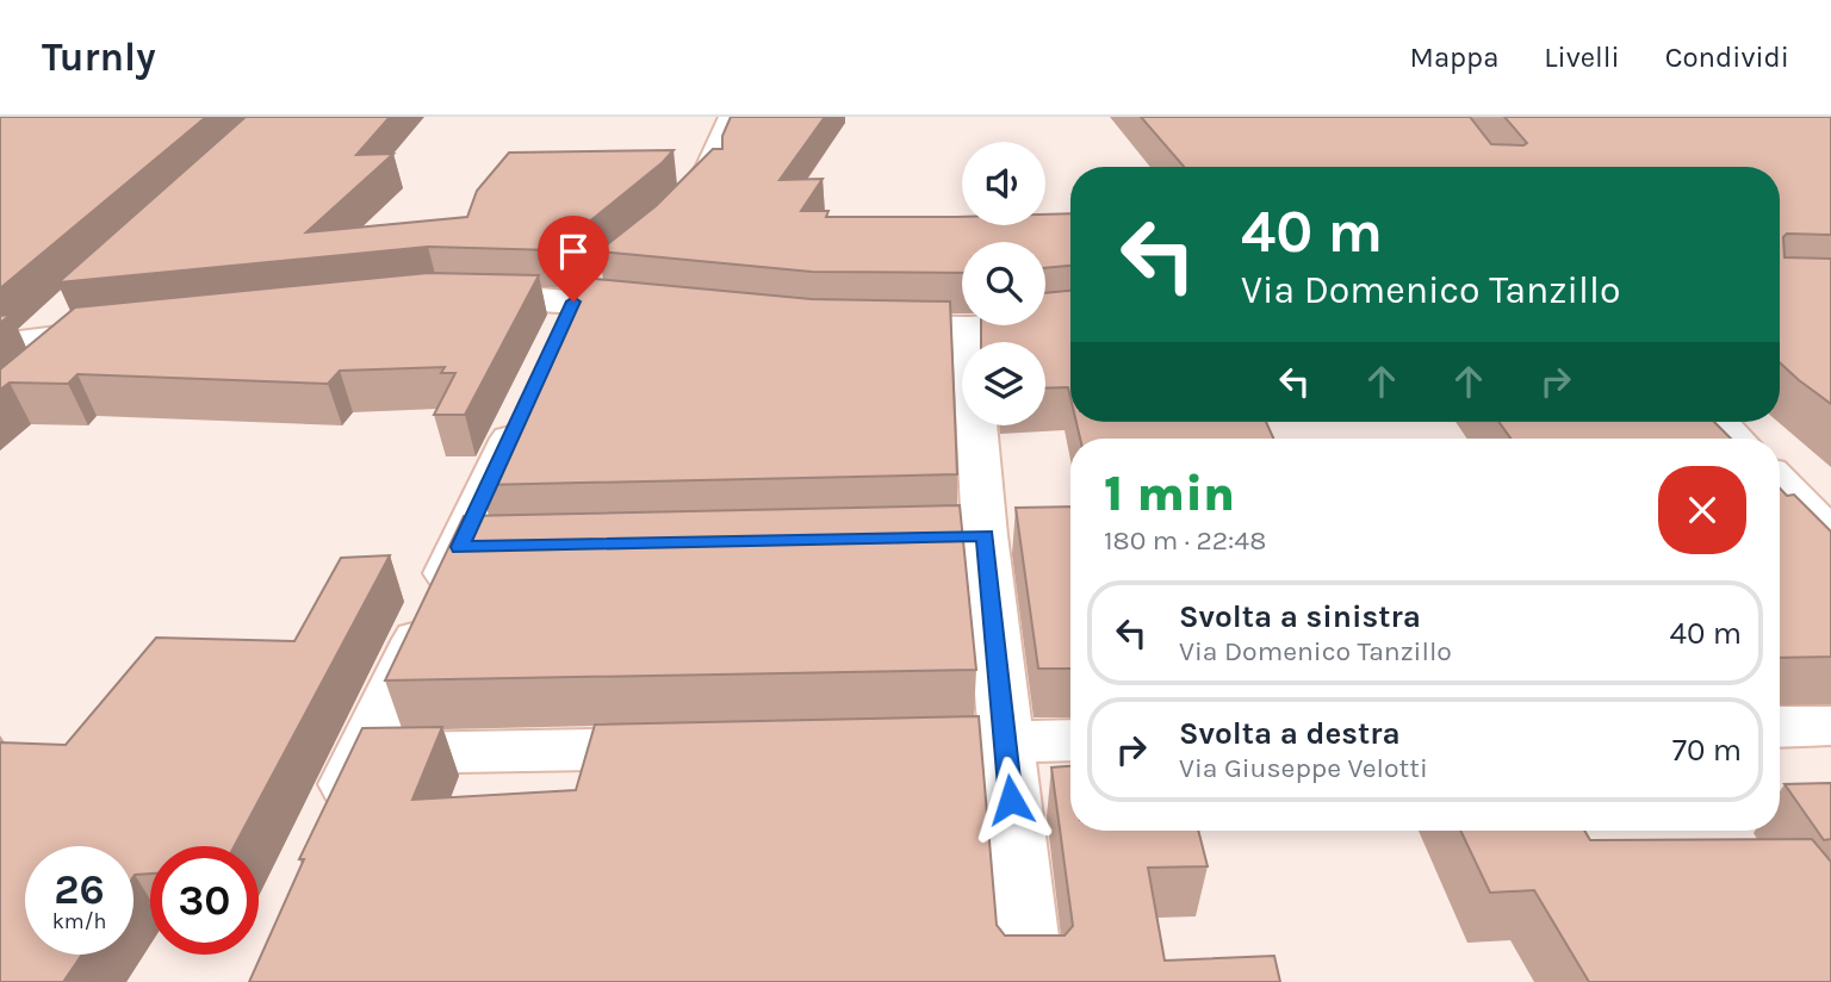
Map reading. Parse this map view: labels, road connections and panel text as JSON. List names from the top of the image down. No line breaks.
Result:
{"page":{"header":"Turnly","nav":["Mappa","Livelli","Condividi"],"turn":["40 m","Via Domenico Tanzillo"],"heading":["1 min","180 m · 22:48"],"list":[{"name":"Svolta a sinistra","note":"Via Domenico Tanzillo","value":"40 m"},{"name":"Svolta a destra","note":"Via Giuseppe Velotti","value":"70 m"}],"speed":"26 km/h","limit":"30"}}
